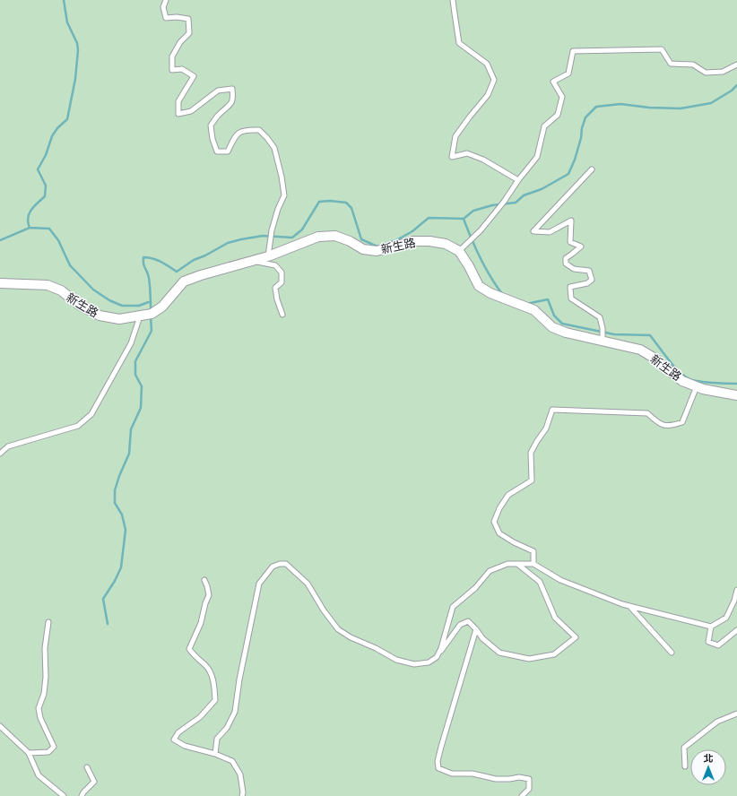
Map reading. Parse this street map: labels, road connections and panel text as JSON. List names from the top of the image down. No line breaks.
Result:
{"streets":{"street":["新生路"]},"north":"top"}
